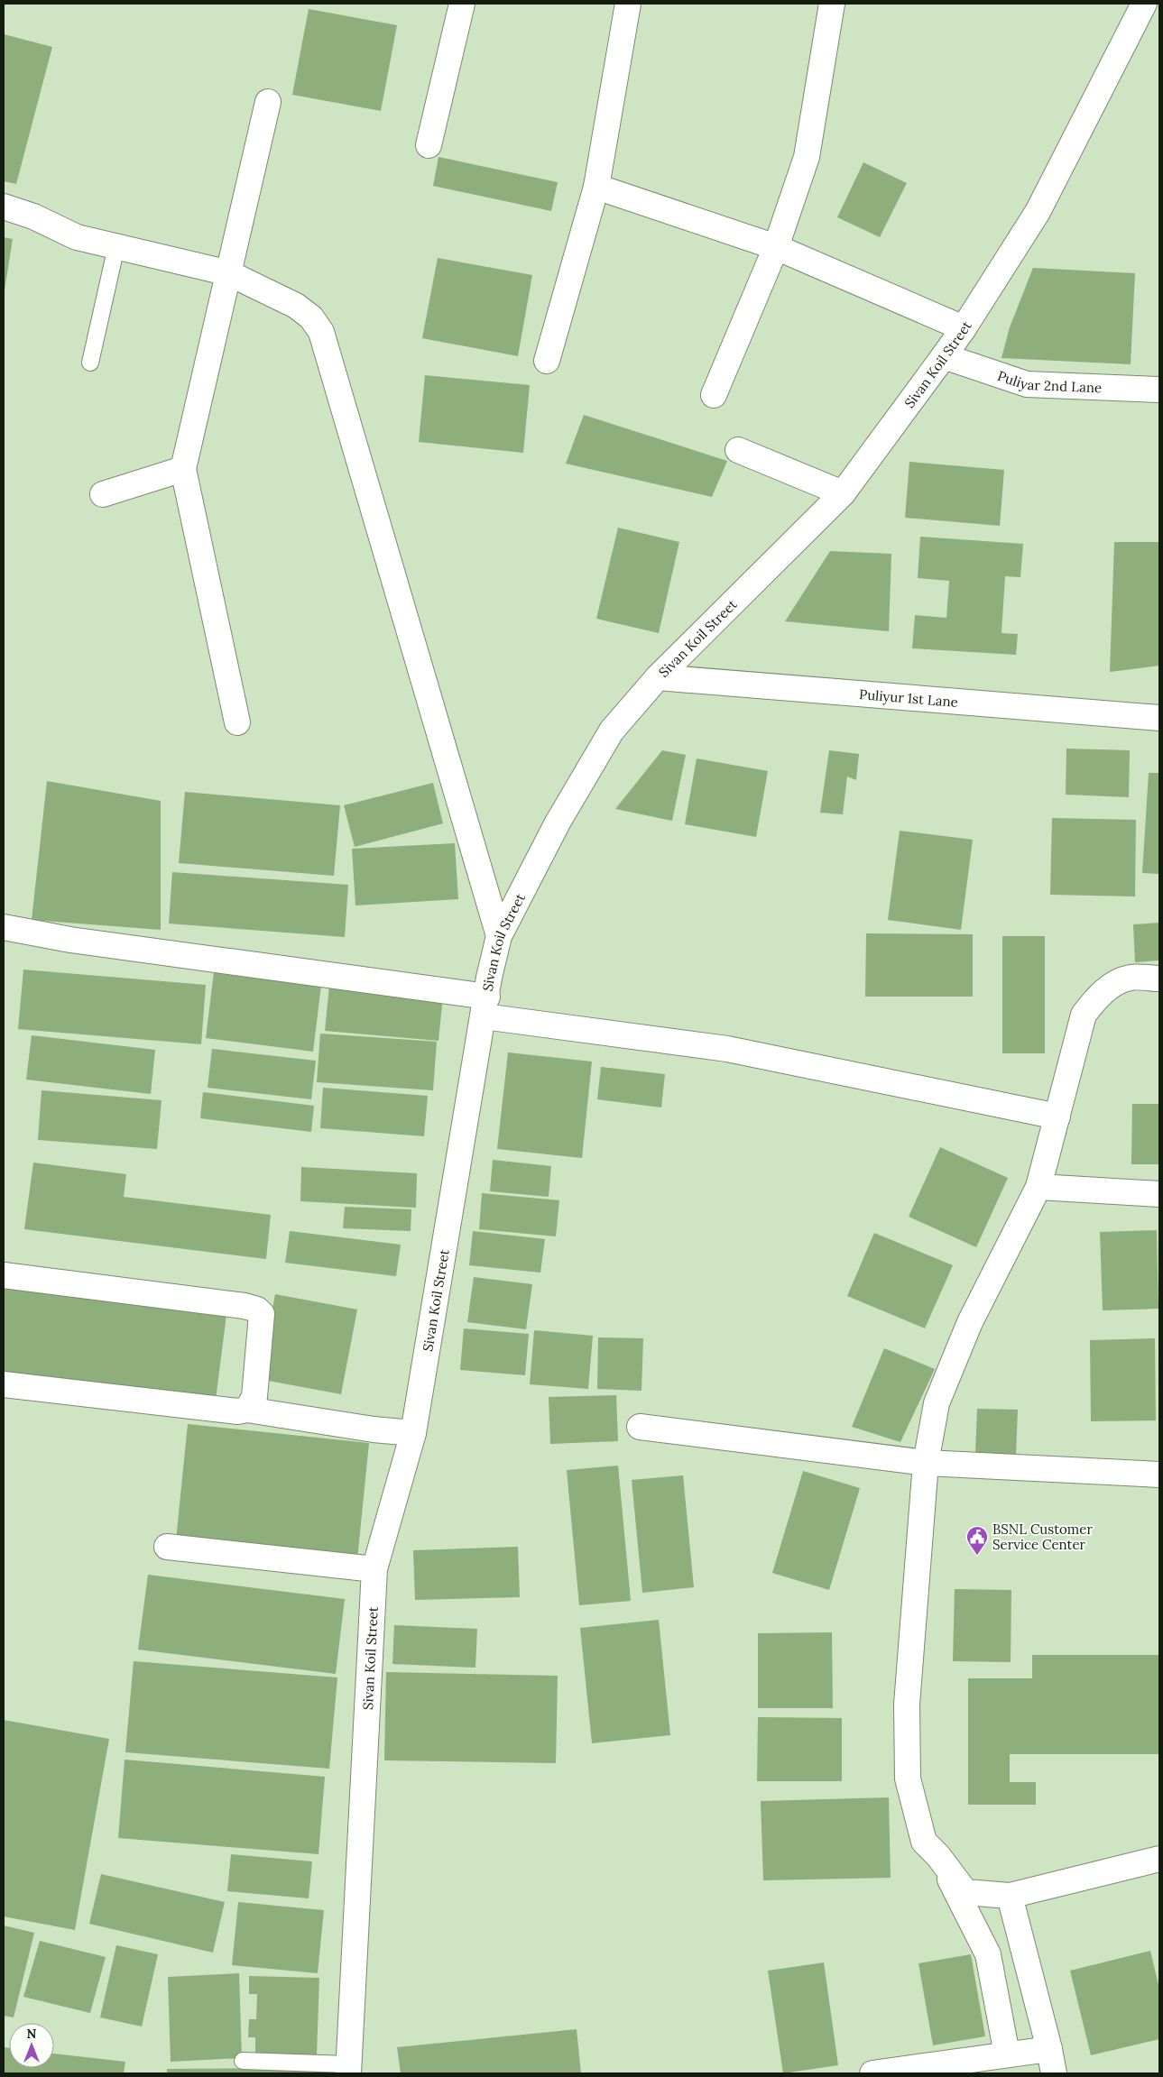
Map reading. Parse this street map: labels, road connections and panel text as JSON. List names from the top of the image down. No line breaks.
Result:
{"streets":{"street":["Sivan Koil Street","Puliyar 2nd Lane","Puliyur 1st Lane"]},"crossings":[["Sivan Koil Street","Puliyar 2nd Lane"],["Sivan Koil Street","Puliyur 1st Lane"]],"places":{"public building":["BSNL Customer Service Center"]},"north":"top"}
